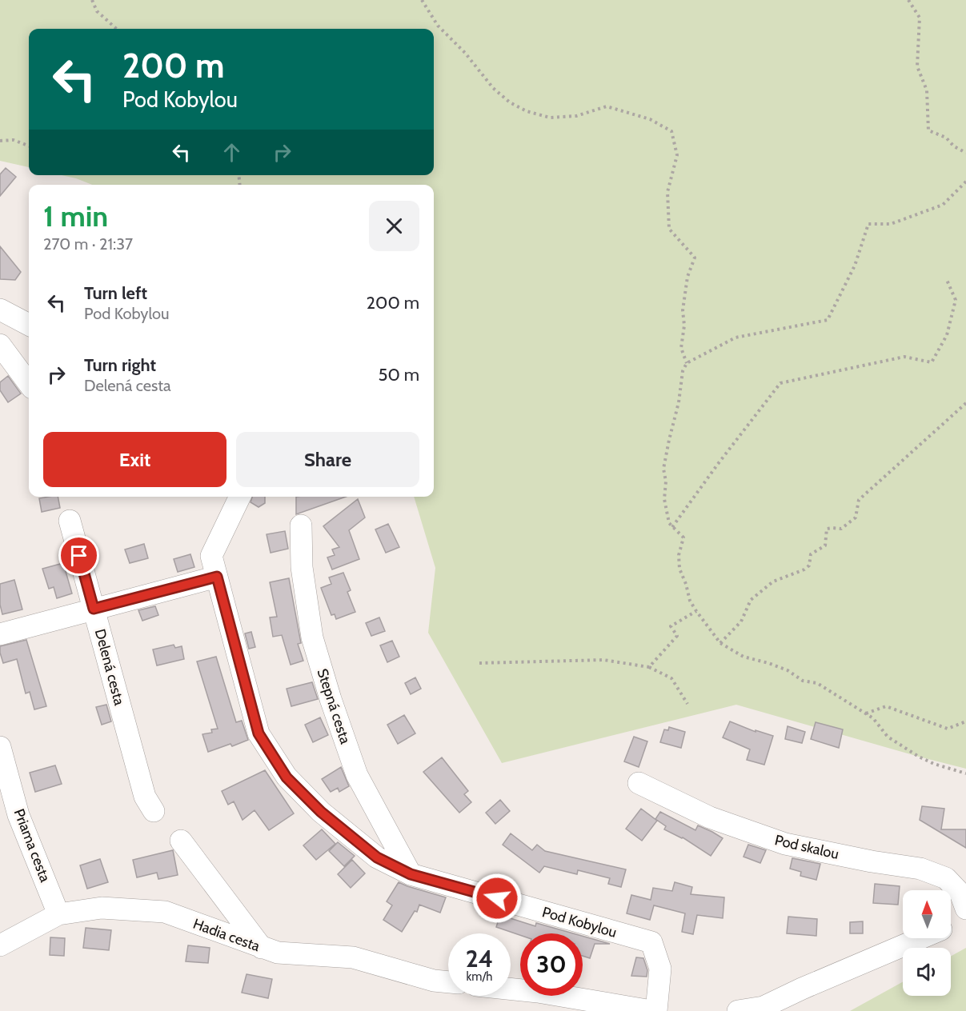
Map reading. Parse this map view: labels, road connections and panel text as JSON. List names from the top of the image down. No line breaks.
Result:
{"streets":{"street":["Delená cesta","Stepná cesta","Priama cesta","Pod skalou","Pod Kobylou","Hadia cesta"]},"crossings":[["Stepná cesta","Pod Kobylou"],["Priama cesta","Hadia cesta"]],"north":"top","page":{"turn":["200 m","Pod Kobylou"],"heading":["1 min","270 m · 21:37"],"list":[{"name":"Turn left","note":"Pod Kobylou","value":"200 m"},{"name":"Turn right","note":"Delená cesta","value":"50 m"}],"buttons":["Exit","Share"],"speed":"24 km/h","limit":"30"}}
